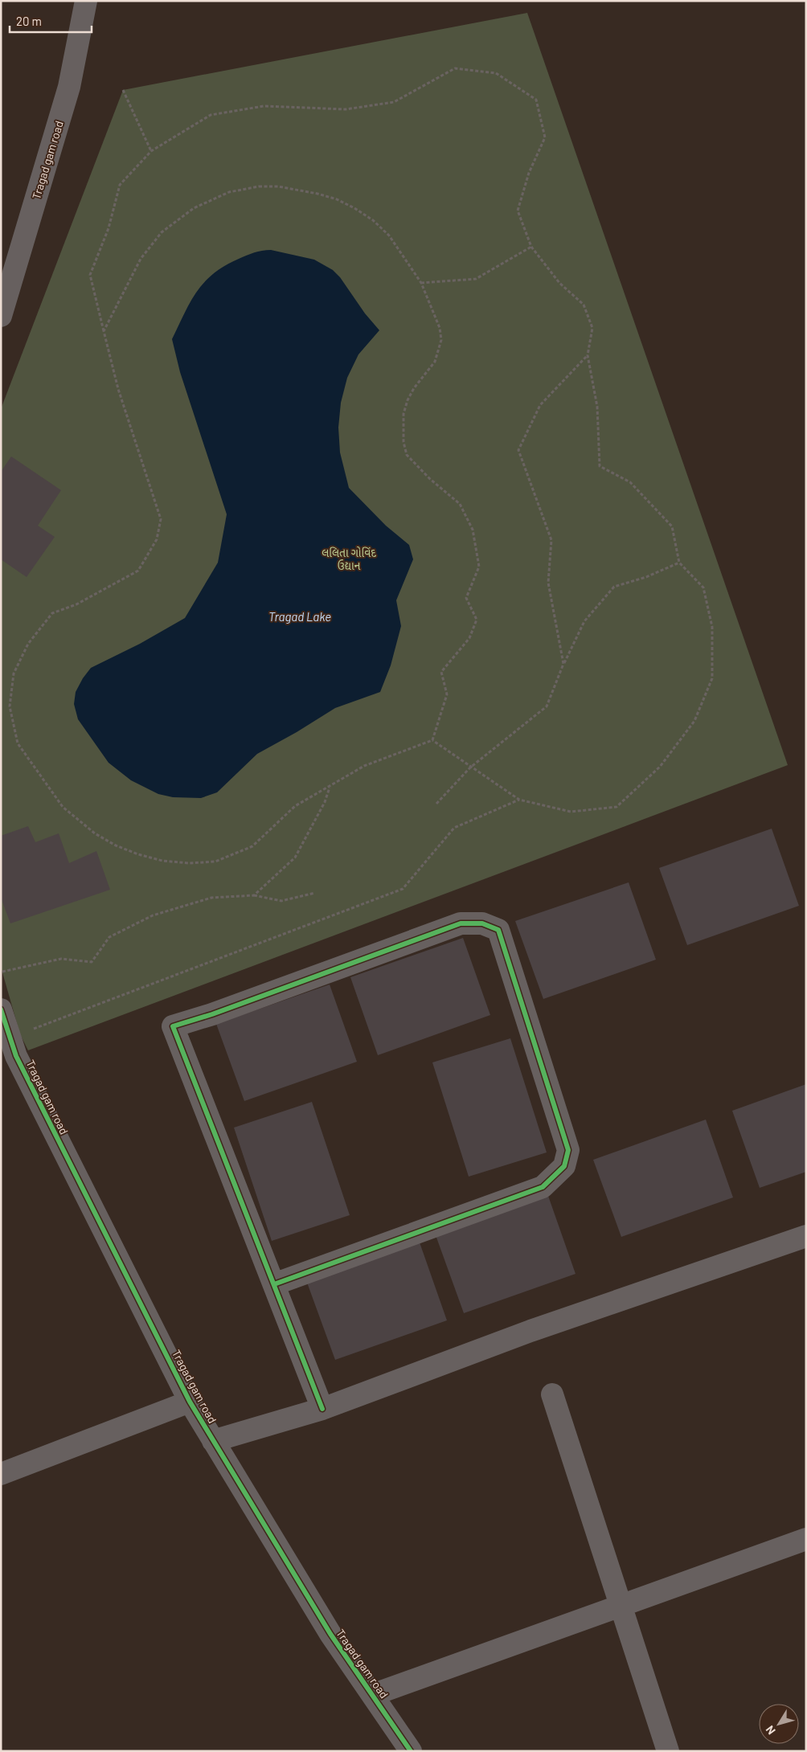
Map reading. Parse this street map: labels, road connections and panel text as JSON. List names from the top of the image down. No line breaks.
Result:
{"streets":{"street":["Tragad gam road"]},"water":["Tragad Lake"],"parks":["લલિતા ગોવિંદ ઉદ્યાન"],"scale_bar":"20 m","north":"bottom left"}
